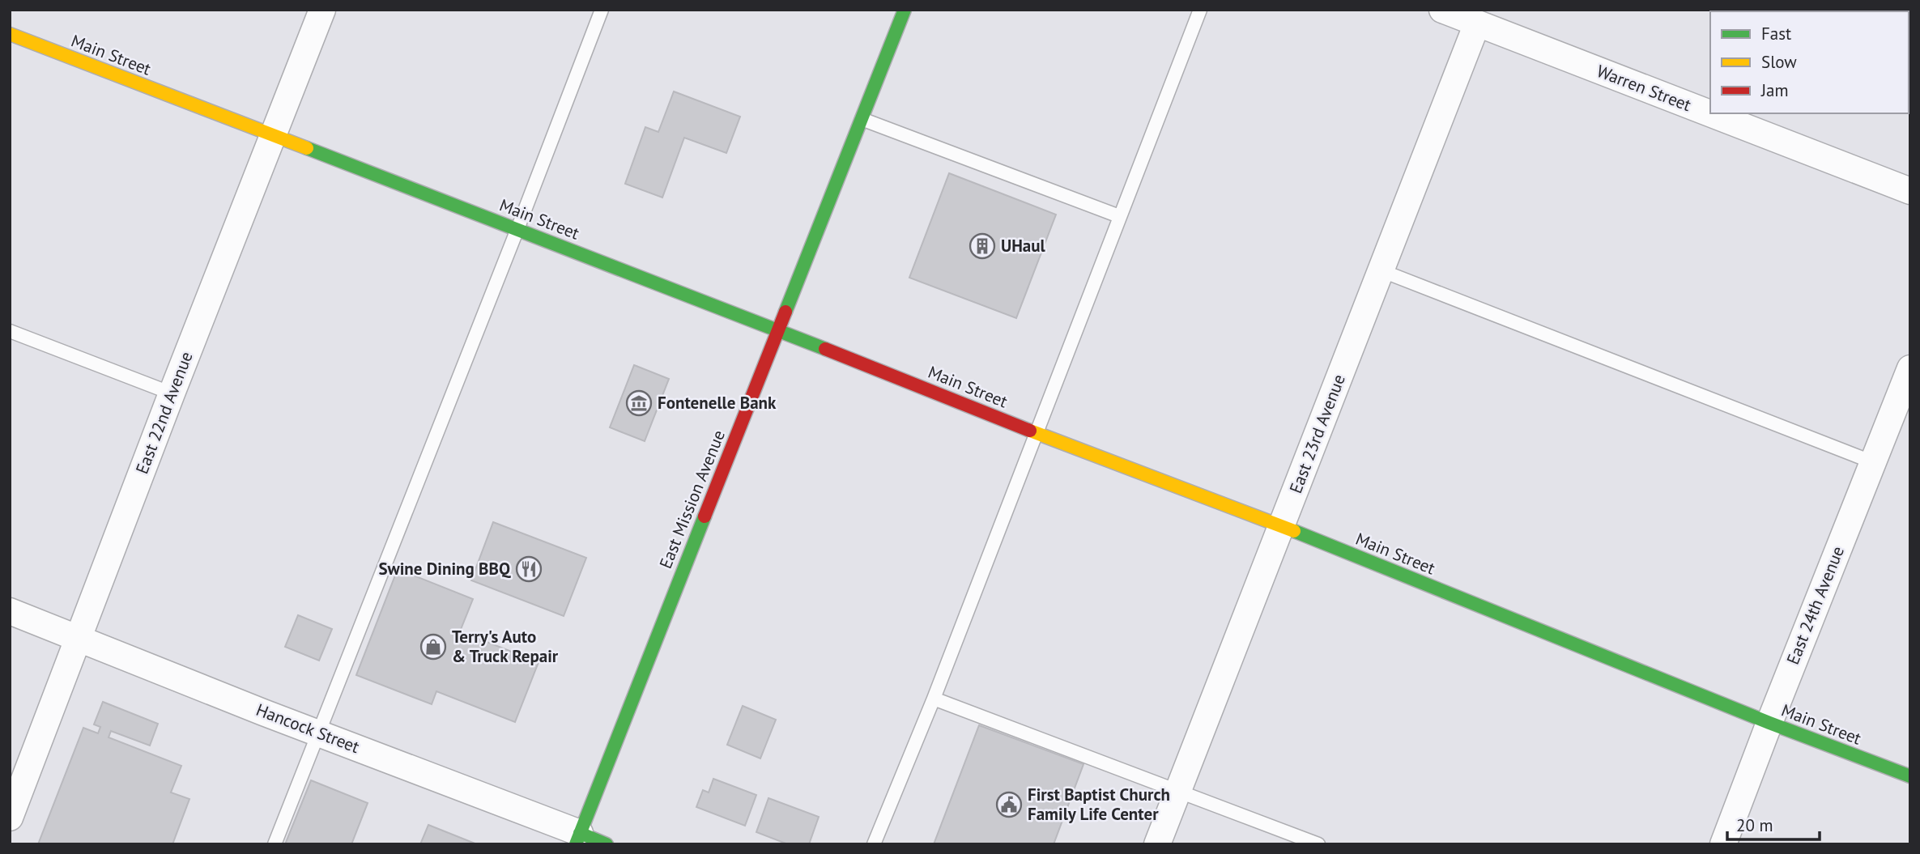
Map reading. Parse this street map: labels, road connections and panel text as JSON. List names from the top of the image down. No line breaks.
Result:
{"streets":{"street":["Main Street","Warren Street","East 22nd Avenue","East 23rd Avenue","East Mission Avenue","East 24th Avenue","Hancock Street"]},"crossings":[["Main Street","East 22nd Avenue"],["Main Street","East 23rd Avenue"],["Main Street","East Mission Avenue"],["Main Street","East 24th Avenue"],["Warren Street","East 23rd Avenue"],["East 22nd Avenue","Hancock Street"],["East Mission Avenue","Hancock Street"]],"places":{"building":["UHaul"],"museum":["Fontenelle Bank"],"restaurant":["Swine Dining BBQ"],"shop":["Terry's Auto & Truck Repair"],"public building":["First Baptist Church Family Life Center"]},"legend":["Fast","Slow","Jam"],"scale_bar":"20 m"}
